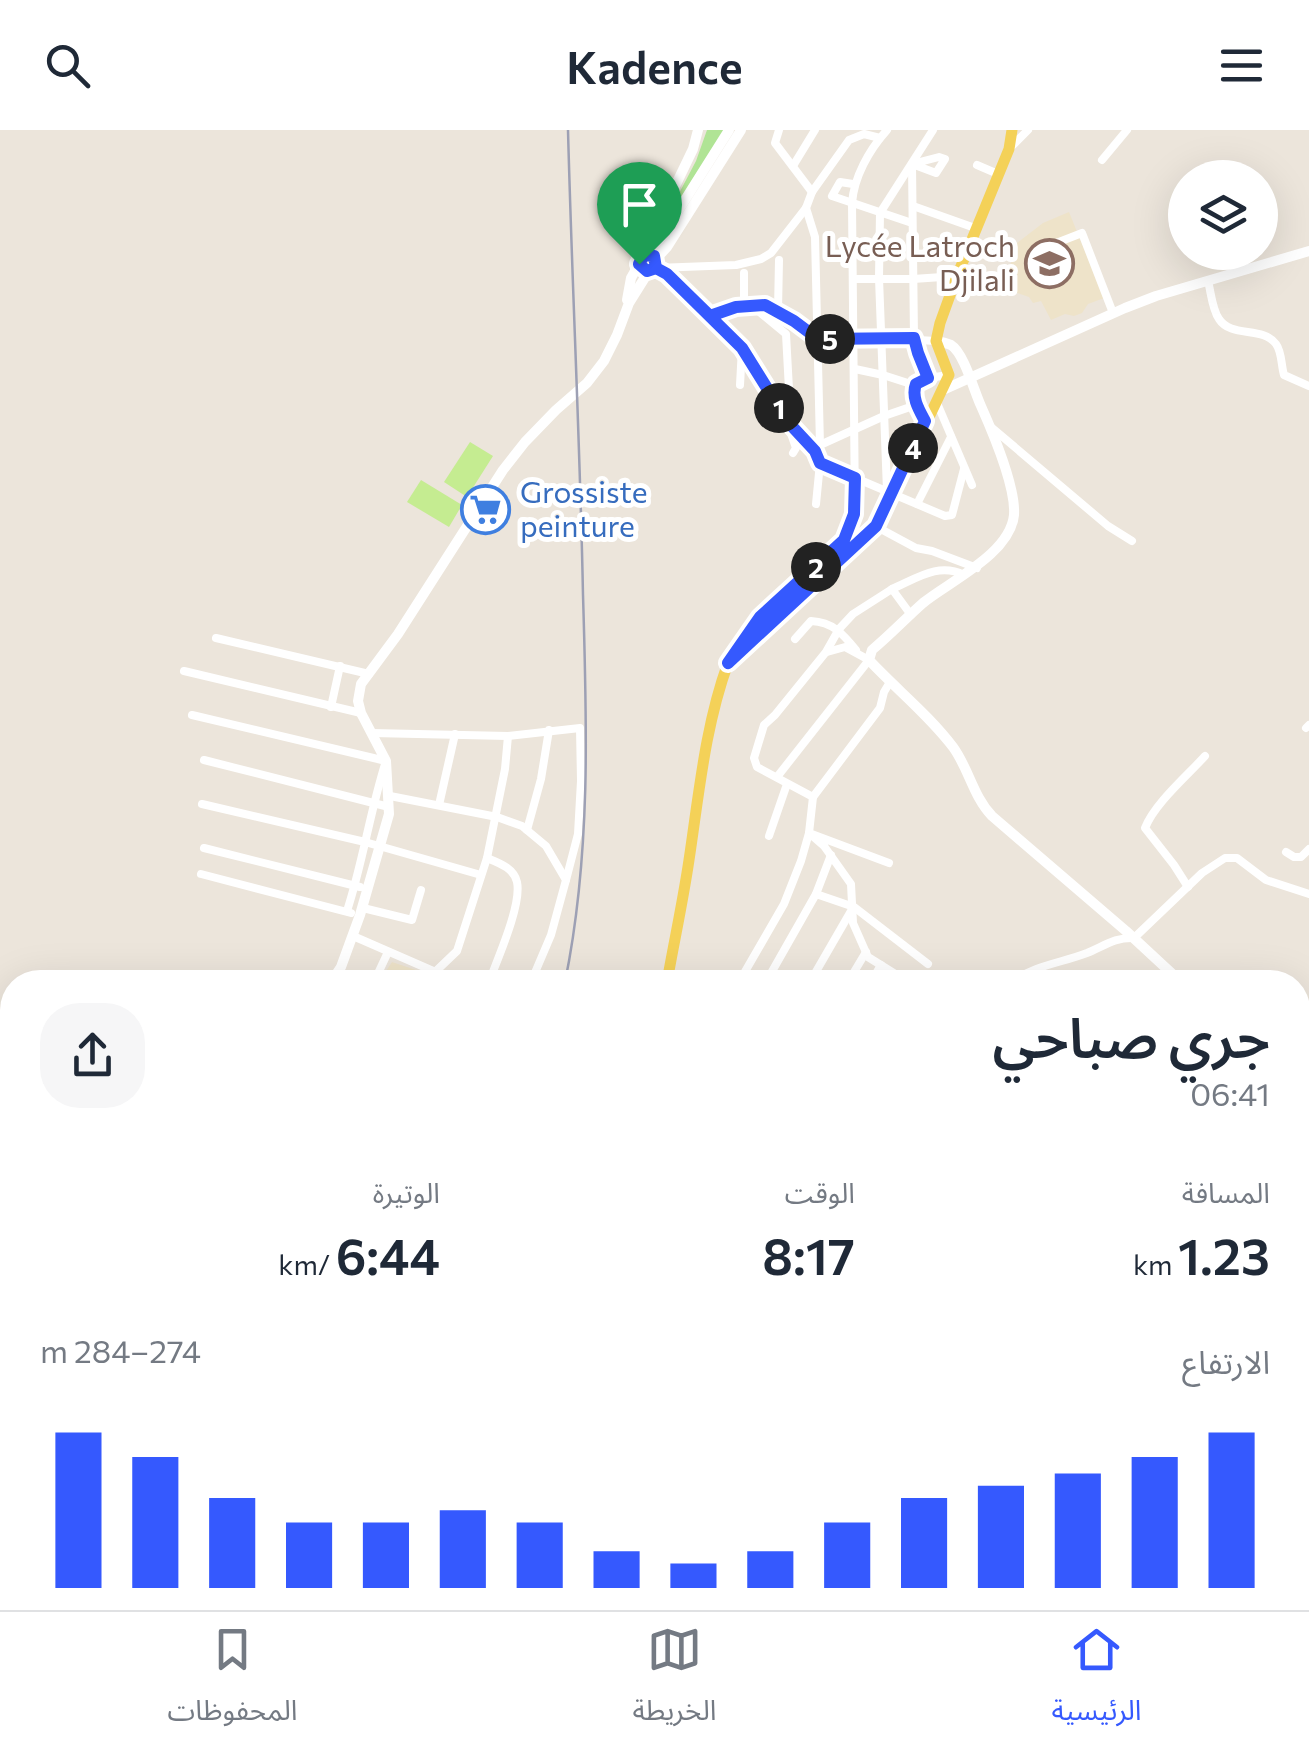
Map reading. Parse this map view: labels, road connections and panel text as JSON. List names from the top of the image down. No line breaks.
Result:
{"places":{"school or university":["Lycée Latroch Djilali"],"supermarket":["Grossiste peinture"]},"page":{"header":"Kadence","pins":["5","1","4","2"],"heading":["جري صباحي","06:41"],"stats":[["المسافة","1.23 km"],["الوقت","8:17"],["الوتيرة","6:44 /km"]],"chart":["الارتفاع","274–284 m"],"tabs":["الرئيسية","الخريطة","المحفوظات"]}}
